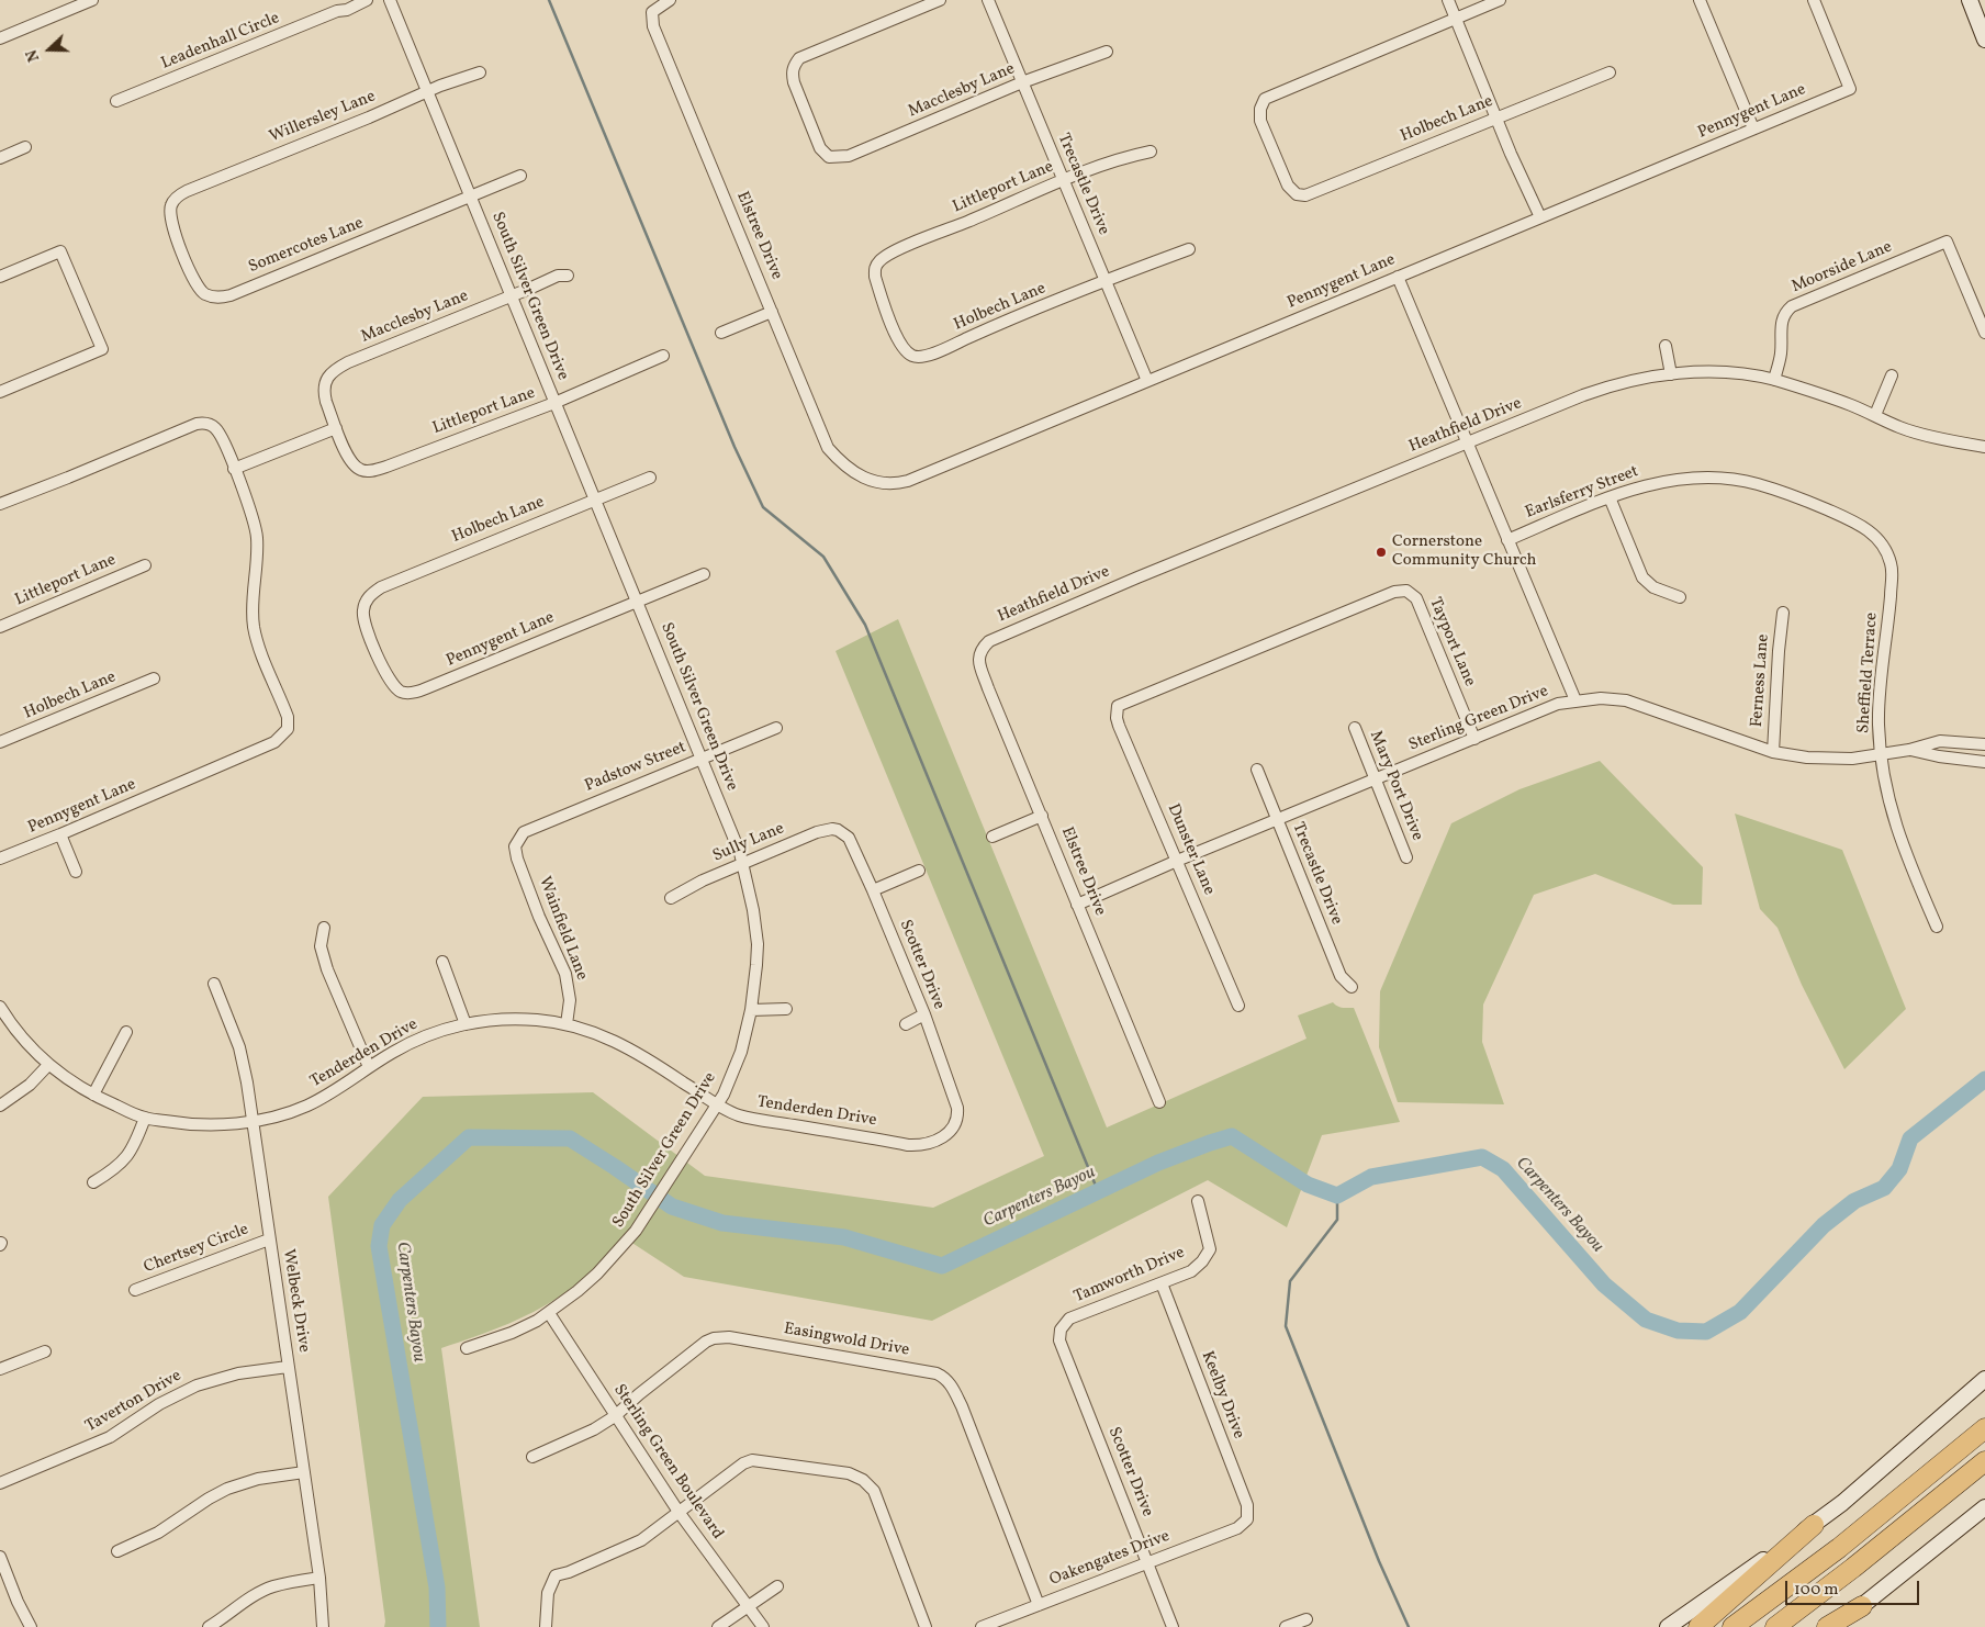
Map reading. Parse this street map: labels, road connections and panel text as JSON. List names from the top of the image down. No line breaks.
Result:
{"streets":{"street":["Leadenhall Circle","Macclesby Lane","Pennygent Lane","Willersley Lane","Holbech Lane","Trecastle Drive","Littleport Lane","Elstree Drive","Somercotes Lane","Moorside Lane","South Silver Green Drive","Heathfield Drive","Earlsferry Street","Tayport Lane","Sheffield Terrace","Ferness Lane","Sterling Green Drive","Padstow Street","Mary Port Drive","Sully Lane","Dunster Lane","Wainfield Lane","Scotter Drive","Tenderden Drive","Chertsey Circle","Tamworth Drive","Welbeck Drive","Easingwold Drive","Keelby Drive","Taverton Drive","Sterling Green Boulevard","Oakengates Drive"]},"crossings":[["Macclesby Lane","Trecastle Drive"],["Macclesby Lane","Littleport Lane"],["Macclesby Lane","South Silver Green Drive"],["Pennygent Lane","Holbech Lane"],["Pennygent Lane","Trecastle Drive"],["Pennygent Lane","Elstree Drive"],["Pennygent Lane","South Silver Green Drive"],["Willersley Lane","Somercotes Lane"],["Willersley Lane","South Silver Green Drive"],["Holbech Lane","Trecastle Drive"],["Holbech Lane","Littleport Lane"],["Holbech Lane","South Silver Green Drive"],["Trecastle Drive","Littleport Lane"],["Trecastle Drive","Sterling Green Drive"],["Littleport Lane","South Silver Green Drive"],["Elstree Drive","Heathfield Drive"],["Elstree Drive","Sterling Green Drive"],["Somercotes Lane","South Silver Green Drive"],["Moorside Lane","Heathfield Drive"],["South Silver Green Drive","Padstow Street"],["South Silver Green Drive","Sully Lane"],["South Silver Green Drive","Tenderden Drive"],["South Silver Green Drive","Sterling Green Boulevard"],["Earlsferry Street","Sheffield Terrace"],["Tayport Lane","Sterling Green Drive"],["Tayport Lane","Dunster Lane"],["Sheffield Terrace","Sterling Green Drive"],["Ferness Lane","Sterling Green Drive"],["Sterling Green Drive","Mary Port Drive"],["Sterling Green Drive","Dunster Lane"],["Padstow Street","Wainfield Lane"],["Sully Lane","Scotter Drive"],["Wainfield Lane","Tenderden Drive"],["Scotter Drive","Tenderden Drive"],["Scotter Drive","Tamworth Drive"],["Scotter Drive","Oakengates Drive"],["Tenderden Drive","Welbeck Drive"],["Chertsey Circle","Welbeck Drive"],["Tamworth Drive","Keelby Drive"],["Welbeck Drive","Taverton Drive"],["Easingwold Drive","Sterling Green Boulevard"],["Easingwold Drive","Oakengates Drive"],["Keelby Drive","Oakengates Drive"]],"water":["Carpenters Bayou"],"places":["Cornerstone Community Church"],"scale_bar":"100 m","north":"left"}
